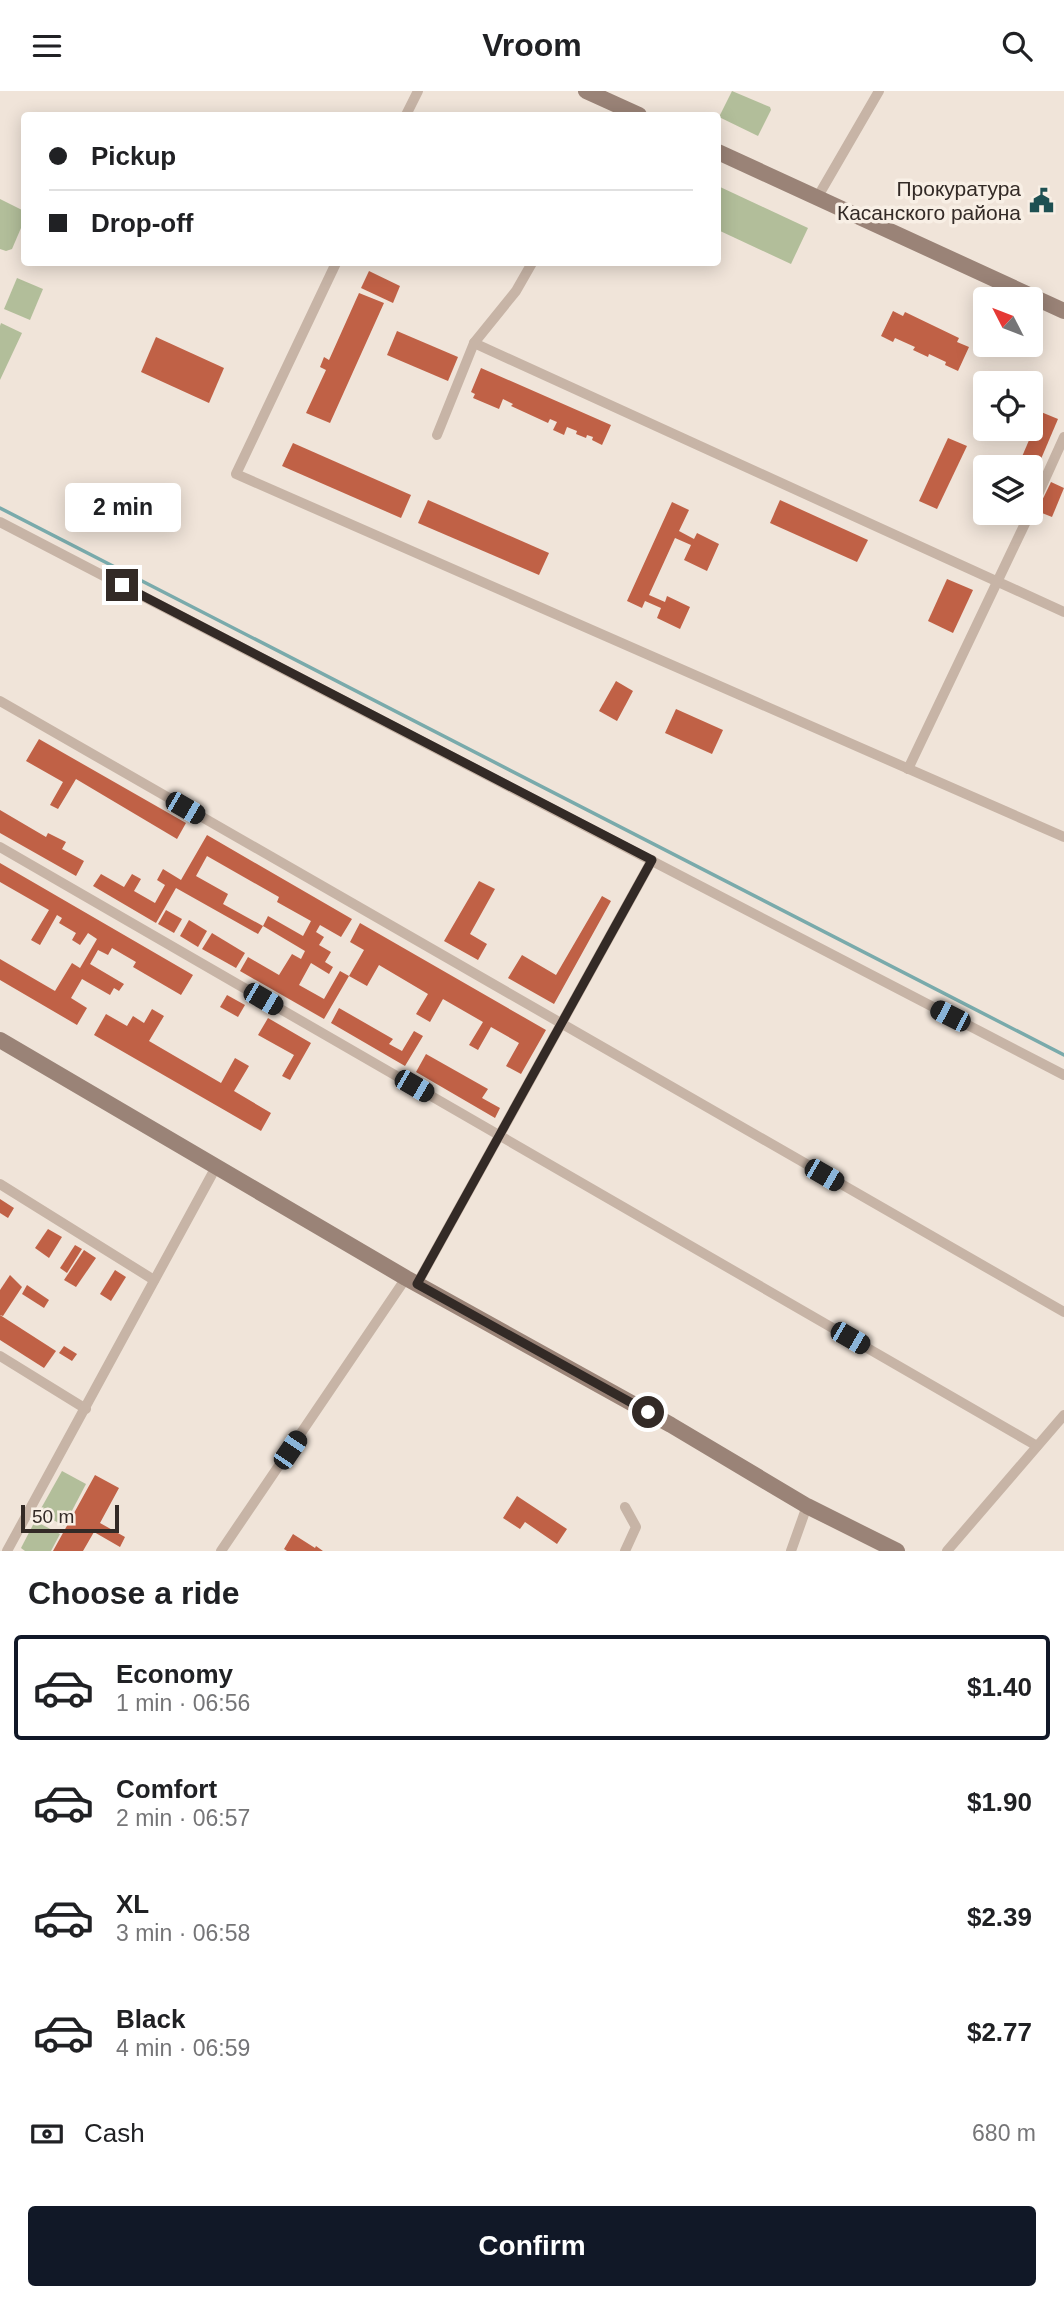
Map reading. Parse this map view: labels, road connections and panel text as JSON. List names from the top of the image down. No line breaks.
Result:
{"places":{"public building":["Прокуратура Касанского района"]},"scale_bar":"50 m","north":"top left","page":{"header":"Vroom","banner":["Pickup","Drop-off"],"bubble":"2 min","scale":"50 m","heading":"Choose a ride","list":[{"name":"Economy","note":"1 min · 06:56","value":"$1.40"},{"name":"Comfort","note":"2 min · 06:57","value":"$1.90"},{"name":"XL","note":"3 min · 06:58","value":"$2.39"},{"name":"Black","note":"4 min · 06:59","value":"$2.77"}],"pay":["Cash","680 m"],"buttons":"Confirm"}}
